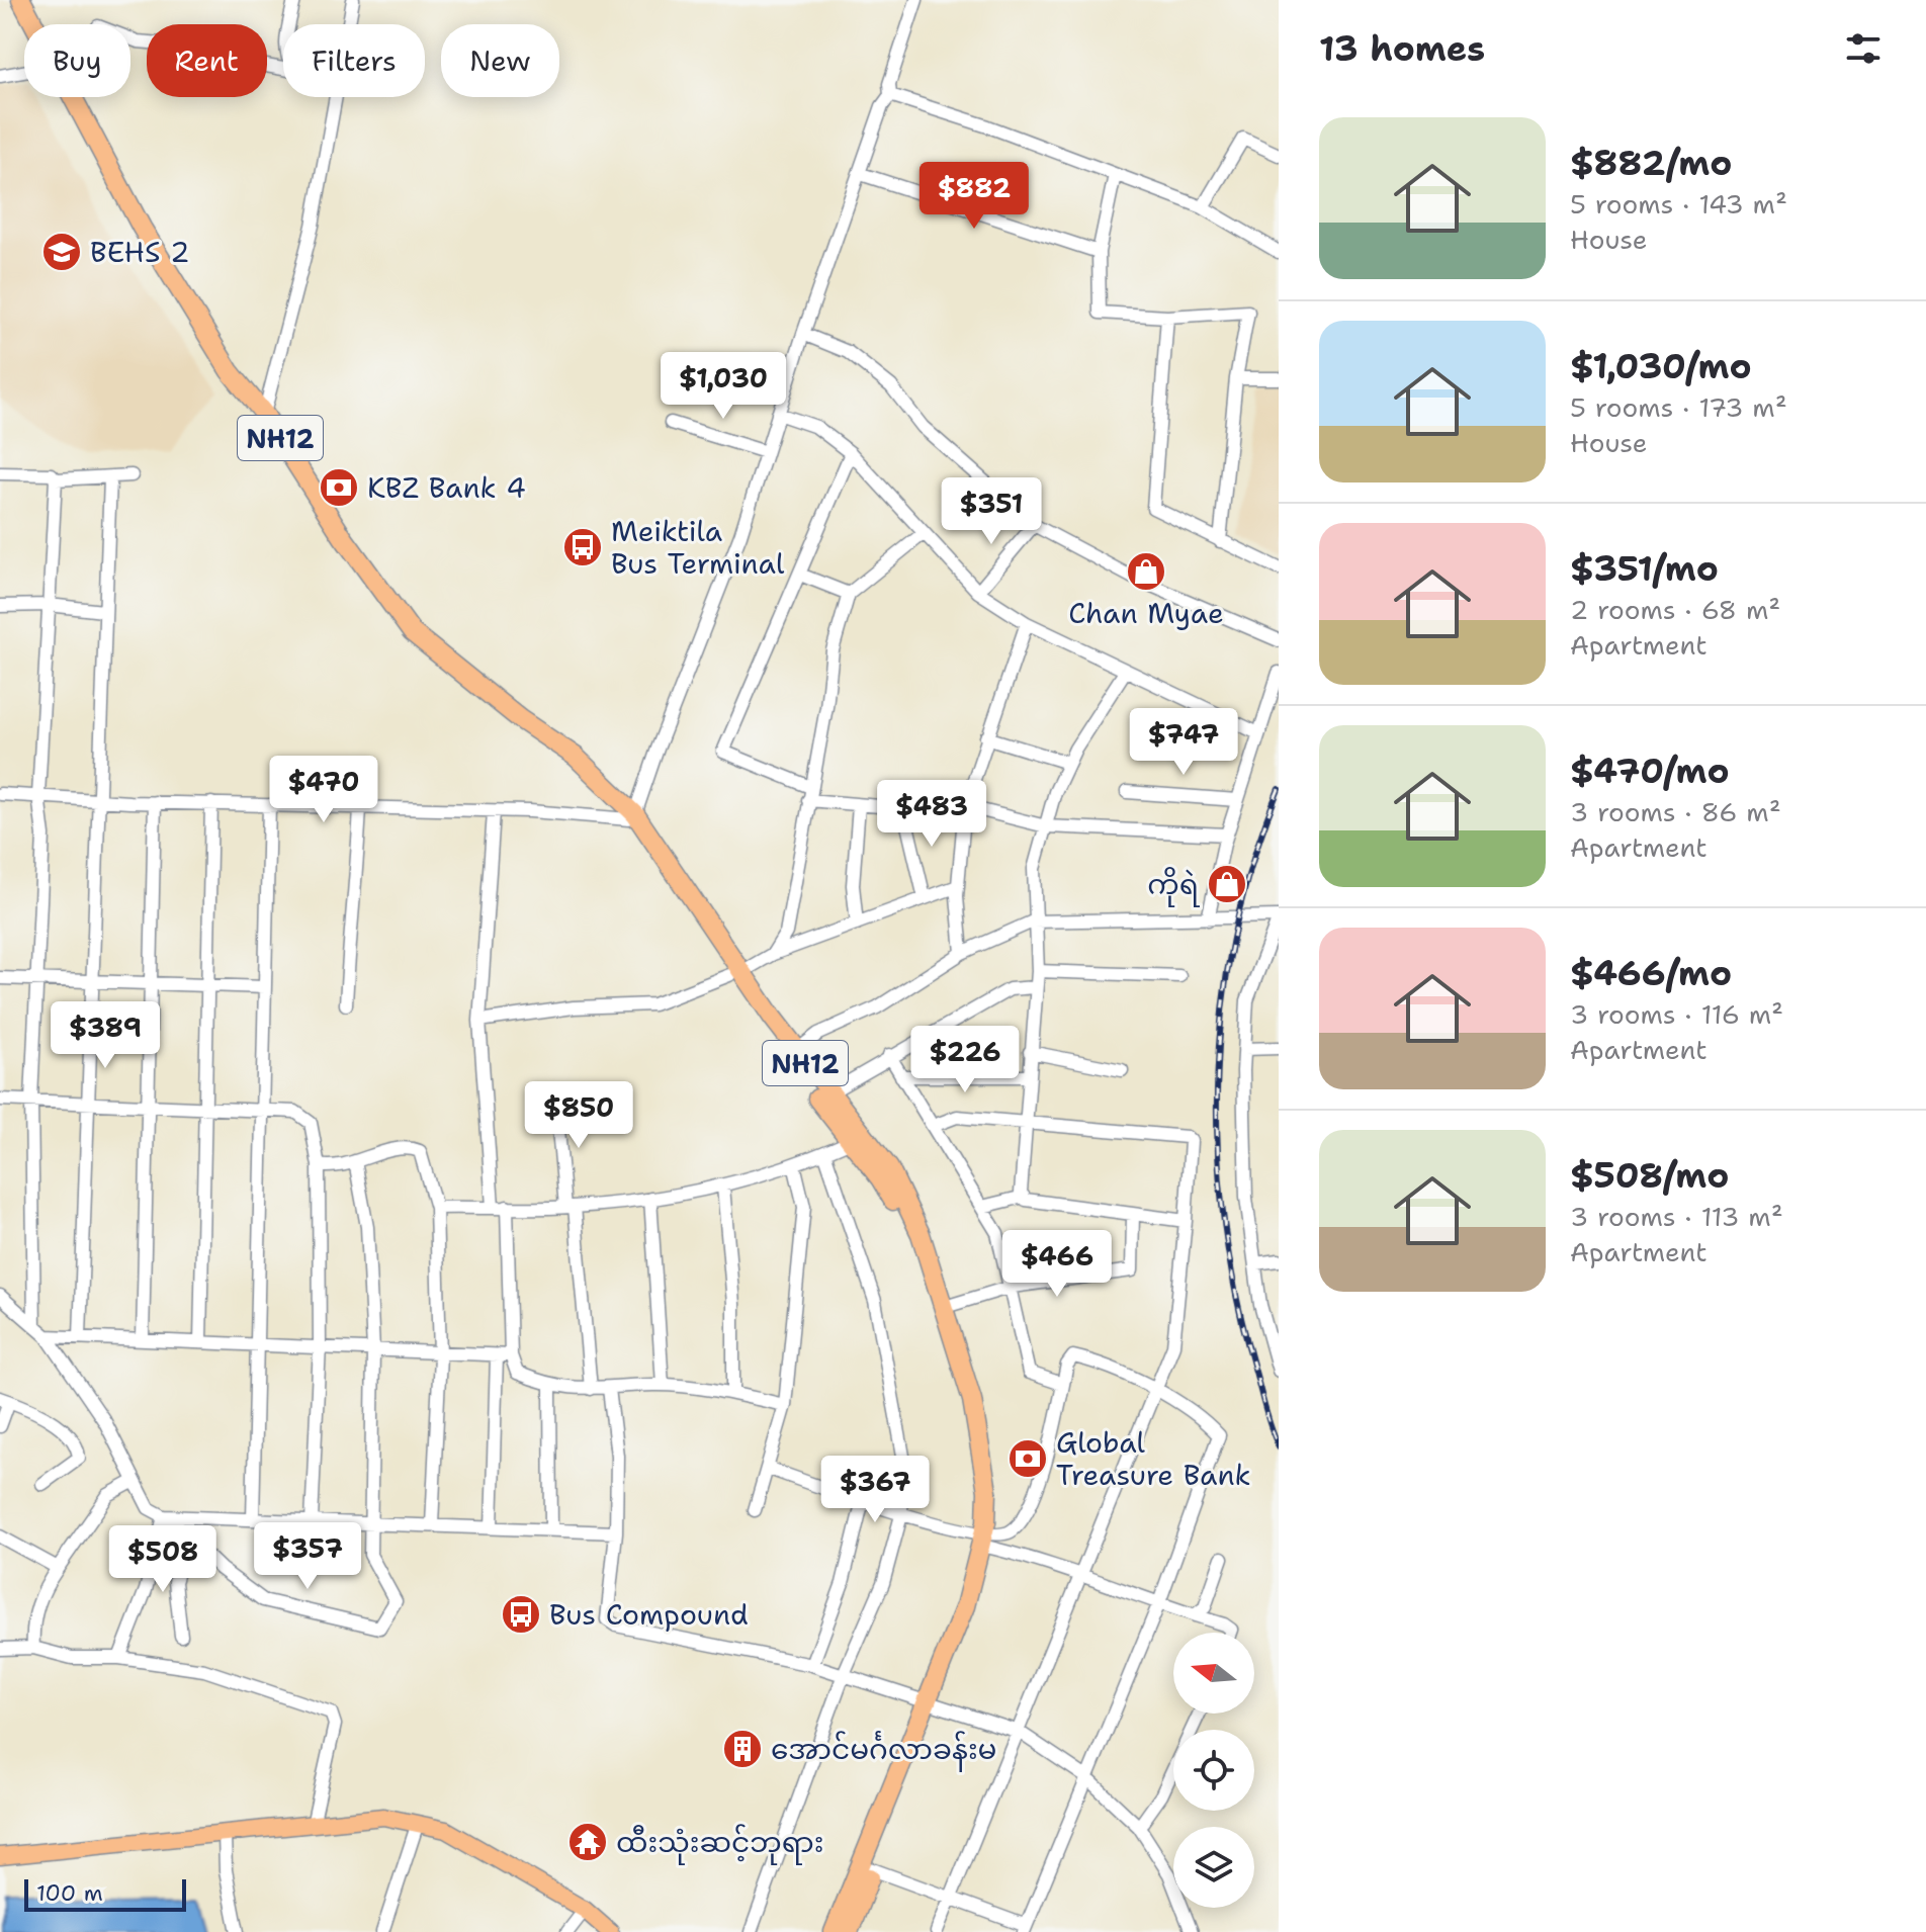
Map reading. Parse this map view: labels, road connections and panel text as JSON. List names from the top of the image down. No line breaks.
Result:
{"streets":{"highway":["NH12"]},"places":{"school or university":["BEHS 2"],"bank":["KBZ Bank 4","Global Treasure Bank"],"bus stop":["Meiktila Bus Terminal","Bus Compound"],"shop":["Chan Myae","ကိုရဲ"],"building":["အောင်မင်္ဂလာခန်းမ"],"temple":["ထီးသုံးဆင့်ဘုရား"]},"scale_bar":"100 m","north":"left","page":{"heading":"13 homes","chip":["Buy","Rent","Filters","New"],"list":[{"name":"$882/mo","note":"5 rooms · 143 m² · House"},{"name":"$1,030/mo","note":"5 rooms · 173 m² · House"},{"name":"$351/mo","note":"2 rooms · 68 m² · Apartment"},{"name":"$470/mo","note":"3 rooms · 86 m² · Apartment"},{"name":"$466/mo","note":"3 rooms · 116 m² · Apartment"},{"name":"$508/mo","note":"3 rooms · 113 m² · Apartment"}],"price":["$882","$1,030","$351","$747","$470","$483","$389","$226","$850","$466","$367","$357","$508"],"scale":"100 m"}}
